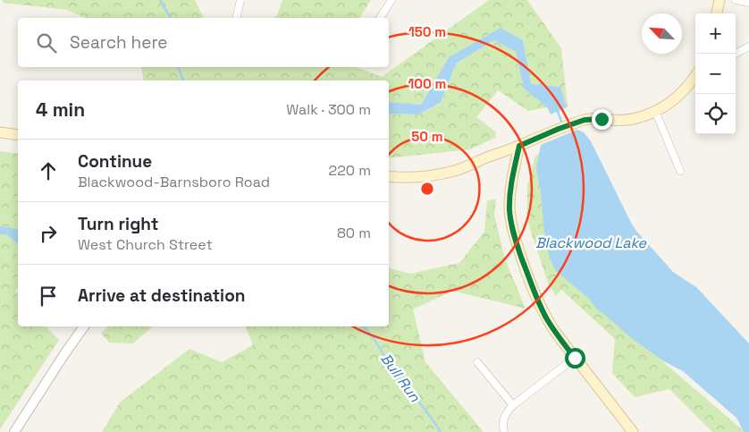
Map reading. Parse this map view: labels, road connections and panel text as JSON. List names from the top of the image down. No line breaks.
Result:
{"water":["Blackwood Lake","Bull Run"],"north":"top left","page":{"map_buttons":["+","−"],"search":"Search here","heading":["4 min","Walk · 300 m"],"list":[["Continue","Blackwood-Barnsboro Road","220 m"],["Turn right","West Church Street","80 m"],"Arrive at destination"]},"rings":["150 m","100 m","50 m"]}
